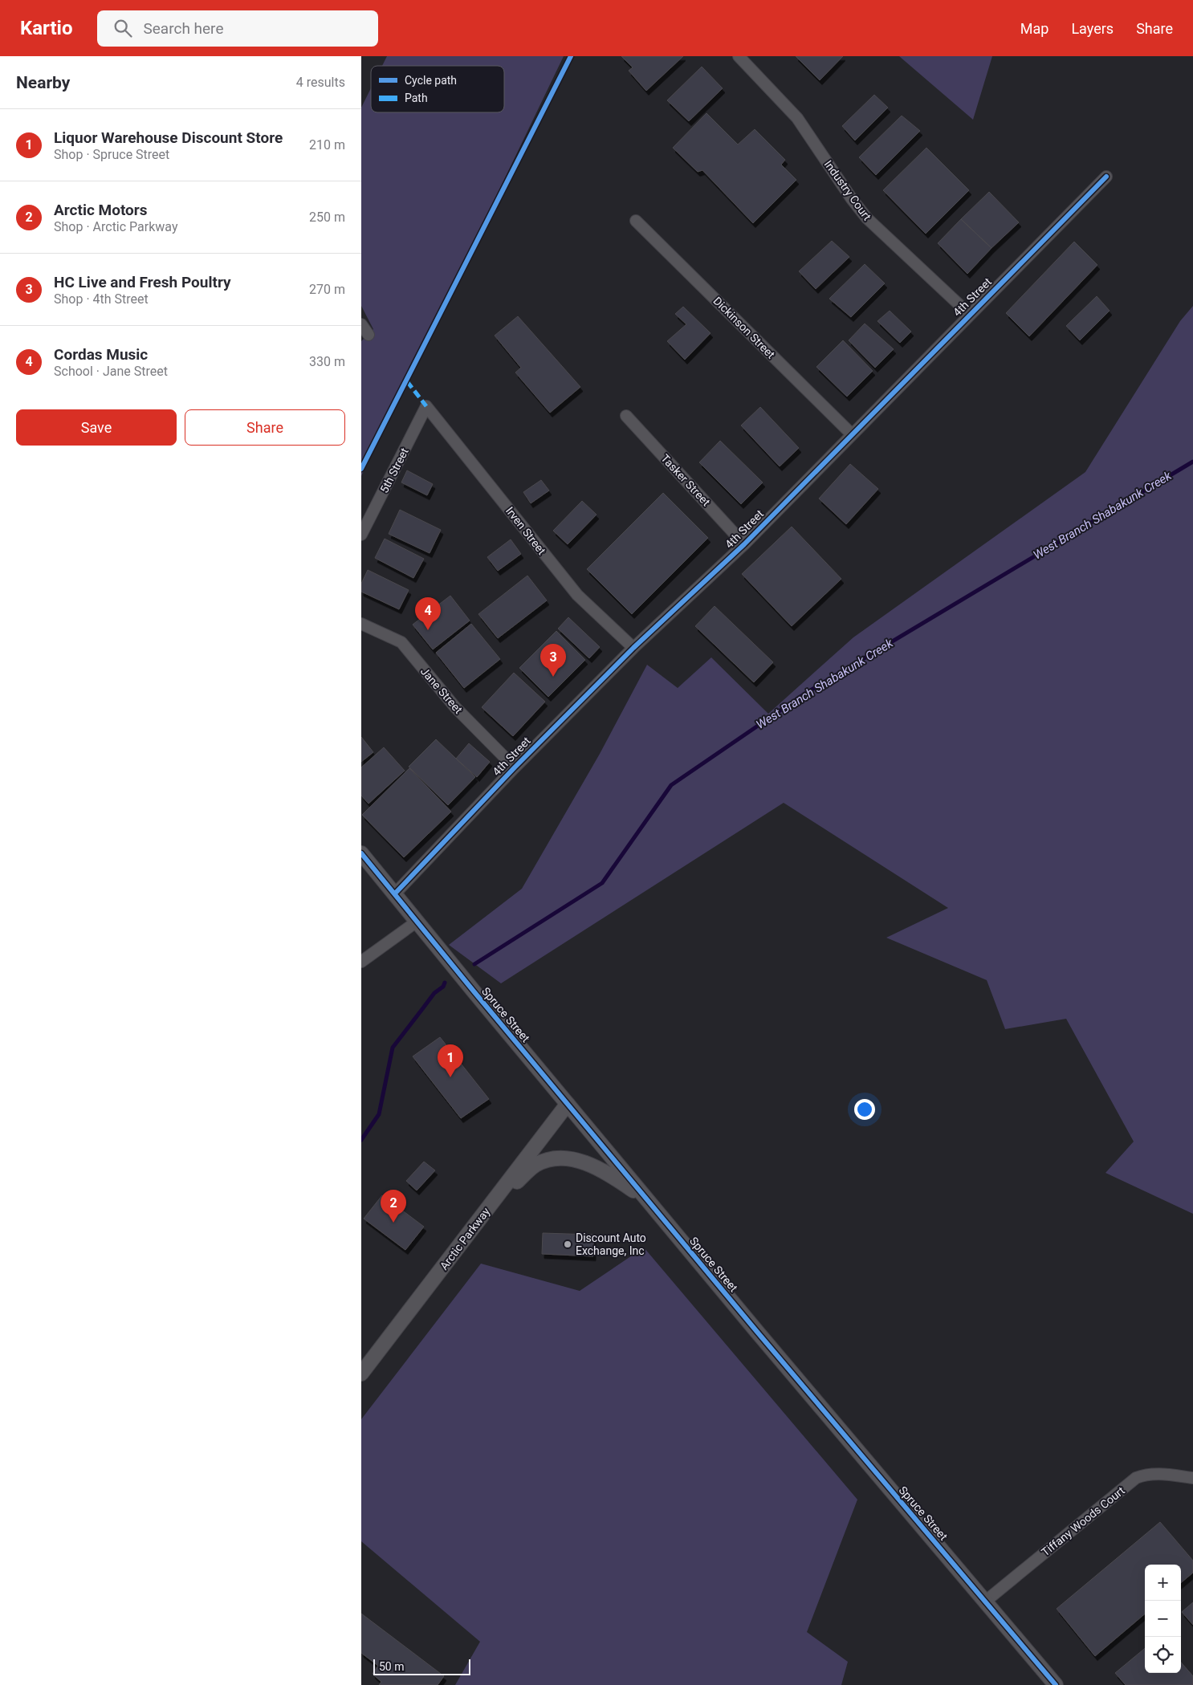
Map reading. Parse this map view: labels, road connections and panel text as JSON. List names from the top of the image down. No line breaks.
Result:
{"streets":{"street":["Industry Court","4th Street","Dickinson Street","5th Street","Tasker Street","Irven Street","Jane Street","Spruce Street","Arctic Parkway","Tiffany Woods Court"]},"crossings":[["Industry Court","4th Street"],["4th Street","Dickinson Street"],["4th Street","Tasker Street"],["4th Street","Irven Street"],["4th Street","Jane Street"],["4th Street","Spruce Street"],["5th Street","Irven Street"],["Spruce Street","Arctic Parkway"],["Spruce Street","Tiffany Woods Court"]],"water":["West Branch Shabakunk Creek"],"places":["Discount Auto Exchange, Inc"],"legend":["Cycle path","Path"],"scale_bar":"50 m","page":{"header":"Kartio","search":"Search here","nav":["Map","Layers","Share"],"heading":["Nearby","4 results"],"list":[{"mark":"1","name":"Liquor Warehouse Discount Store","note":"Shop · Spruce Street","value":"210 m"},{"mark":"2","name":"Arctic Motors","note":"Shop · Arctic Parkway","value":"250 m"},{"mark":"3","name":"HC Live and Fresh Poultry","note":"Shop · 4th Street","value":"270 m"},{"mark":"4","name":"Cordas Music","note":"School · Jane Street","value":"330 m"}],"buttons":["Save","Share"],"pins":["4","3","1","2"],"map_buttons":["+","−"],"scale":"50 m"}}
